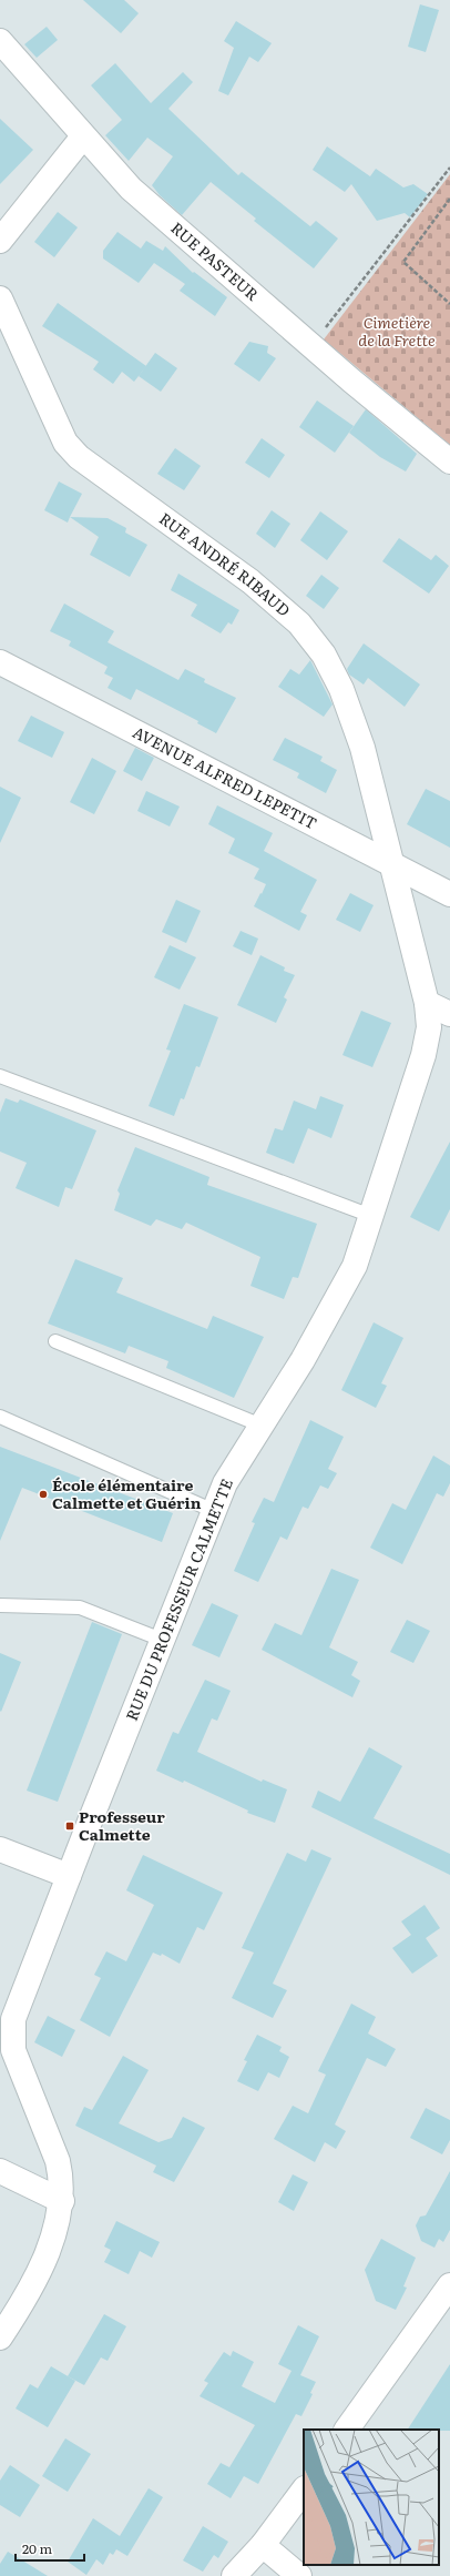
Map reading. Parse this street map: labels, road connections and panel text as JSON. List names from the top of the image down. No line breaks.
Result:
{"streets":{"street":["RUE PASTEUR","RUE ANDRÉ RIBAUD","AVENUE ALFRED LEPETIT","RUE DU PROFESSEUR CALMETTE"]},"crossings":[["RUE ANDRÉ RIBAUD","AVENUE ALFRED LEPETIT"],["RUE ANDRÉ RIBAUD","RUE DU PROFESSEUR CALMETTE"],["AVENUE ALFRED LEPETIT","RUE DU PROFESSEUR CALMETTE"]],"parks":["Cimetière de la Frette"],"places":{"other":["École élémentaire Calmette et Guérin"],"transit":["Professeur Calmette"]},"scale_bar":"20 m"}
